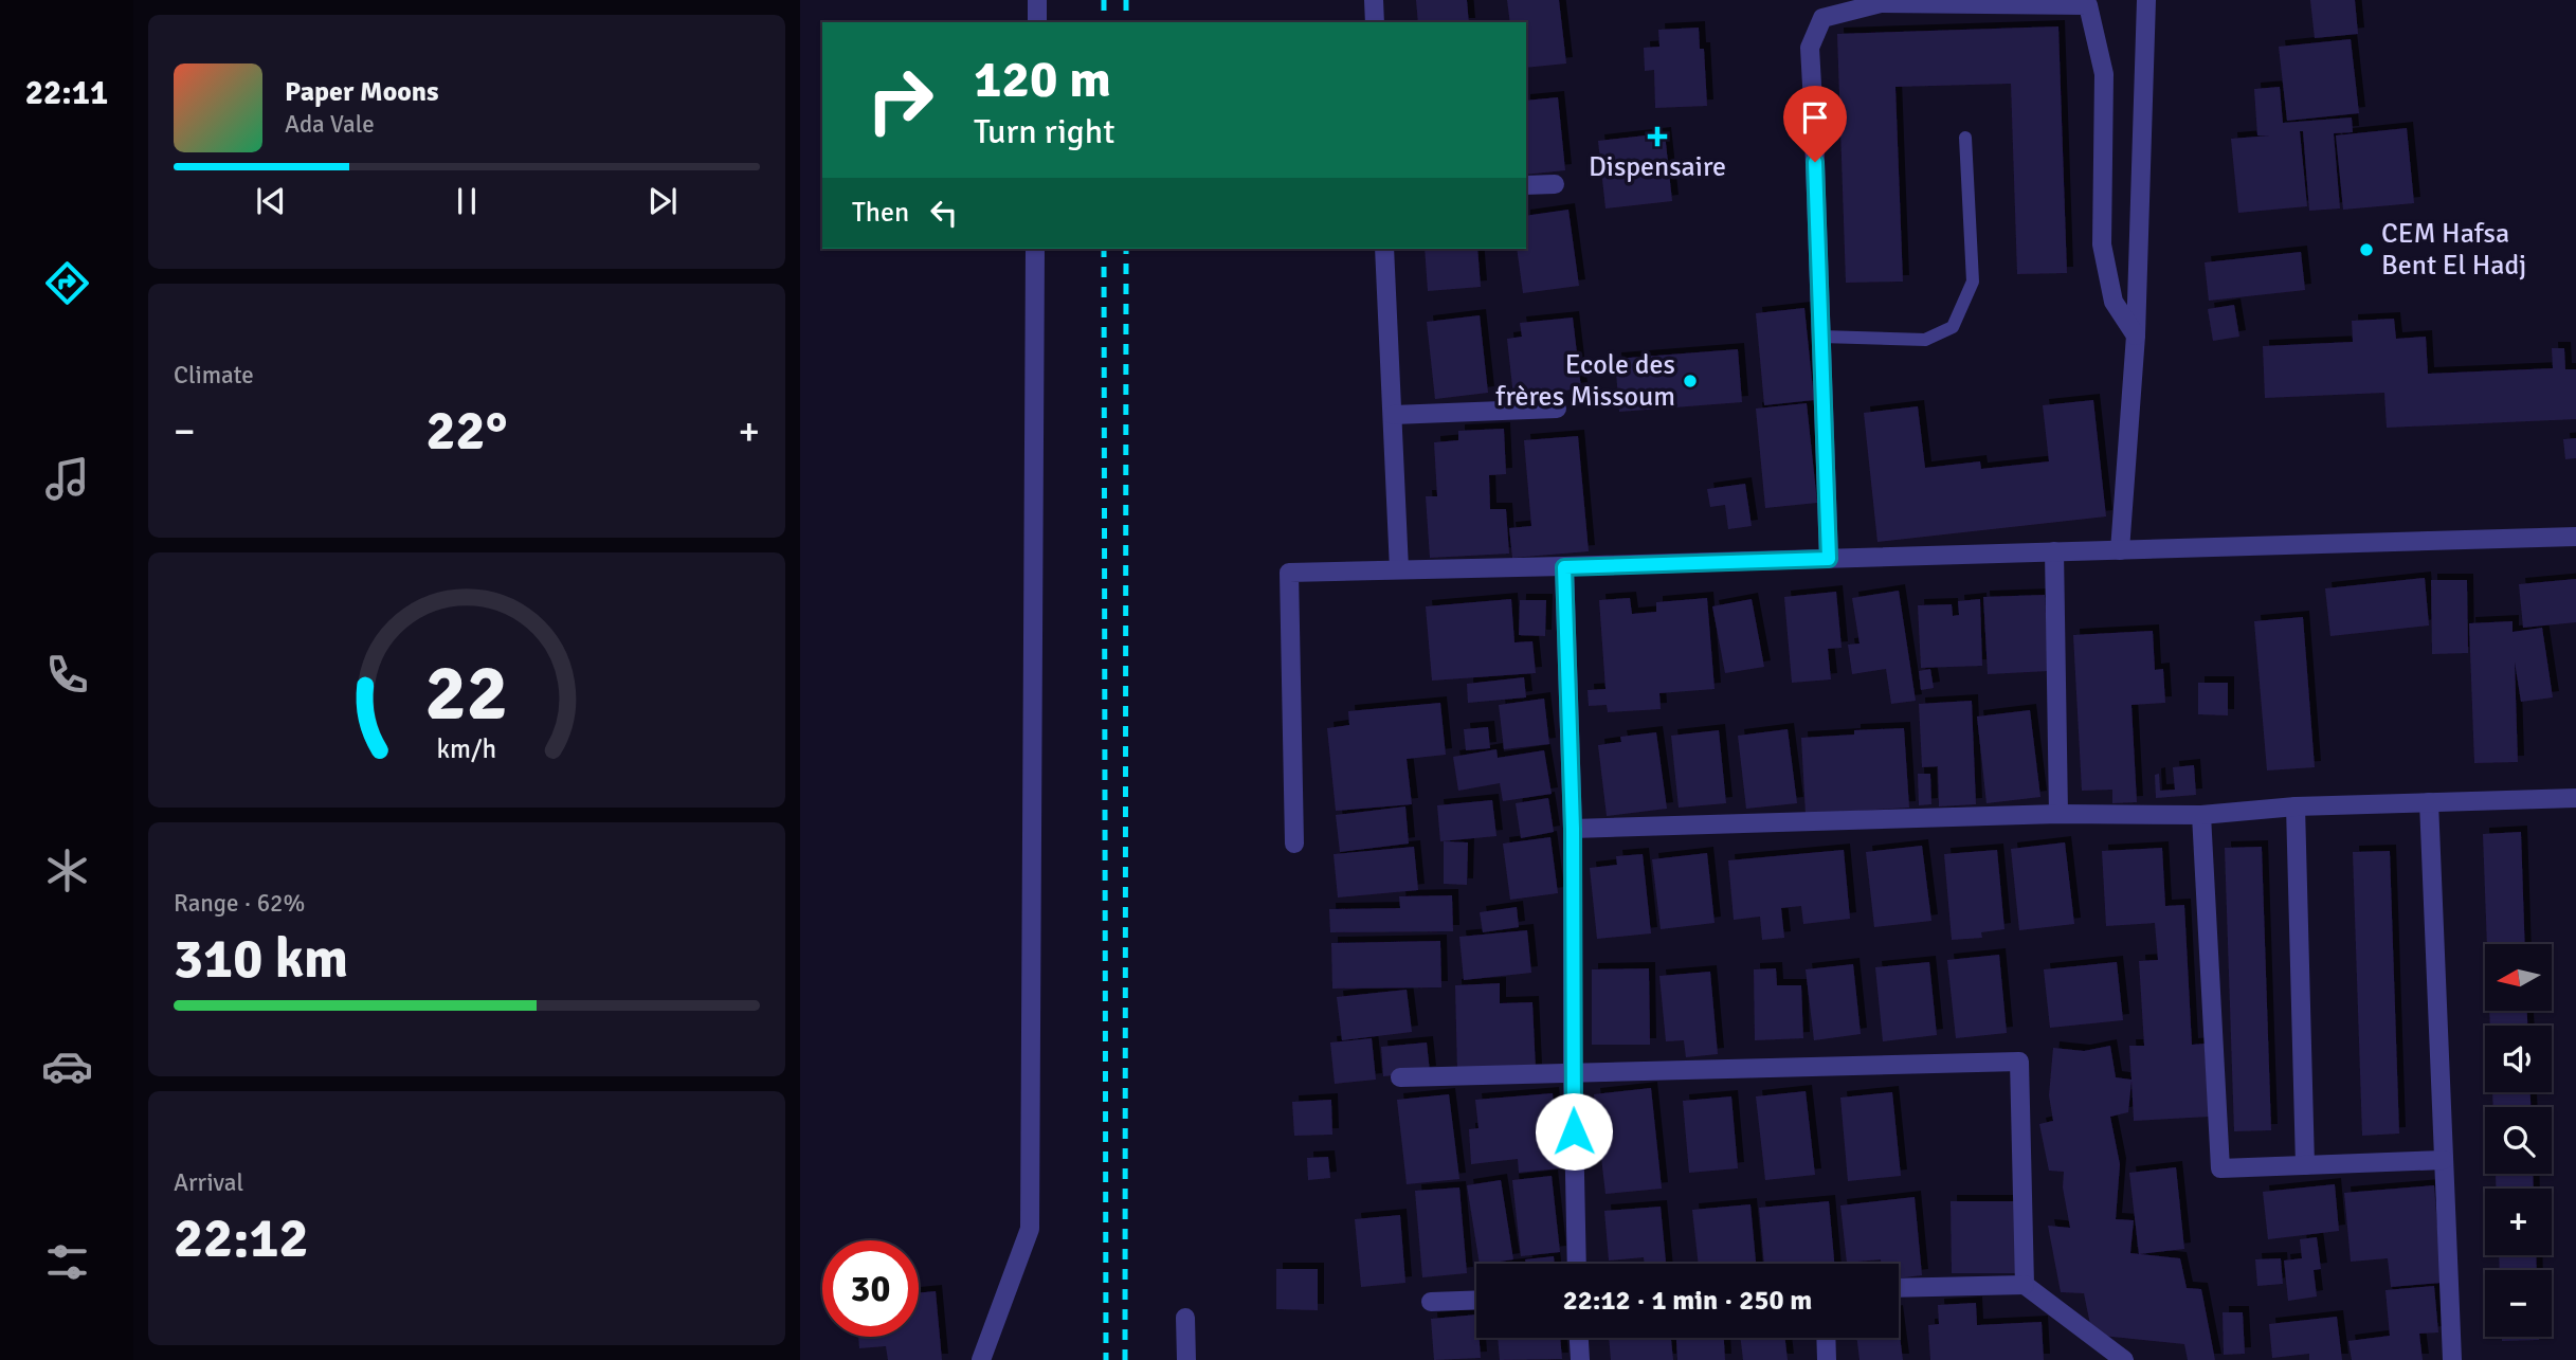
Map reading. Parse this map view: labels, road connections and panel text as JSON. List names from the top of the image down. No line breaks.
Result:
{"places":{"health":["Dispensaire"],"other":["CEM Hafsa Bent El Hadj","Ecole des frères Missoum"]},"north":"left","page":{"tabs":"22:11","turn":["120 m","Turn right"],"song":["Paper Moons","Ada Vale"],"then":"Then","tile":["Climate",["Range · 62%","310 km"],["Arrival","22:12"]],"heat":["−","22°","+"],"map_buttons":["+","−"],"limit":"30","trip":"22:12 · 1 min · 250 m","gauge":["22","km/h"]}}
